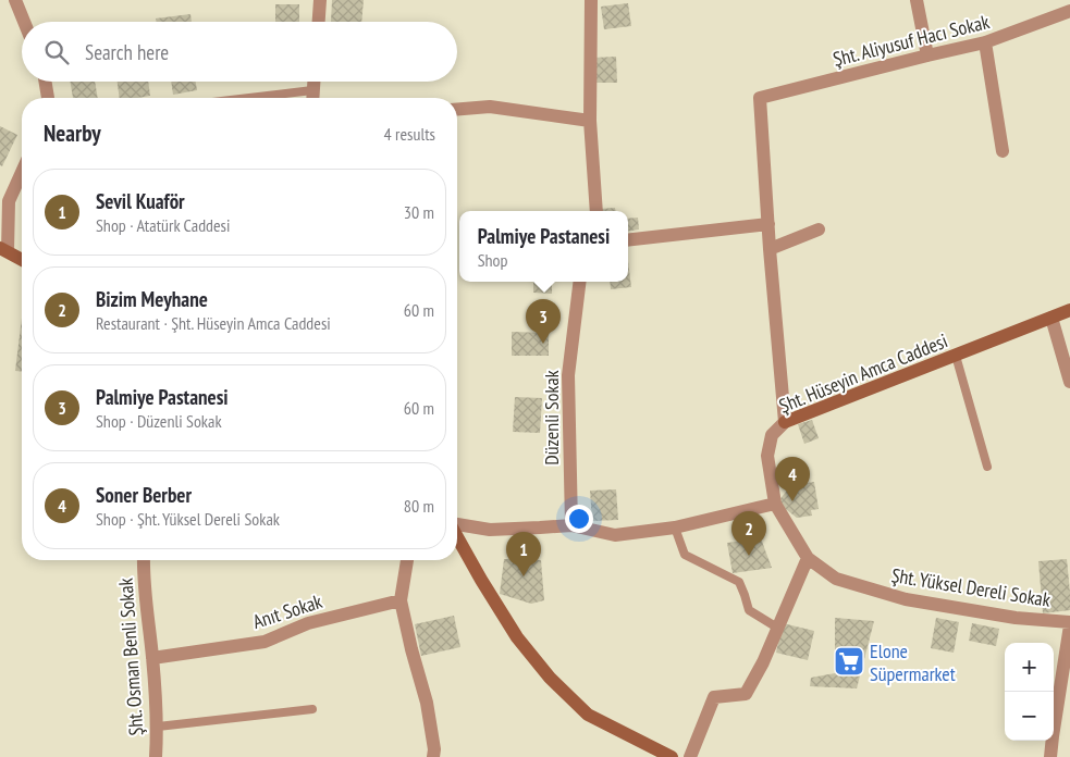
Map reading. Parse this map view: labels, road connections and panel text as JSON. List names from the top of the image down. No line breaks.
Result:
{"streets":{"main road":["Şht. Hüseyin Amca Caddesi"],"street":["Şht. Aliyusuf Hacı Sokak","Düzenli Sokak","Şht. Yüksel Dereli Sokak","Anıt Sokak","Şht. Osman Benli Sokak"]},"crossings":[["Şht. Hüseyin Amca Caddesi","Şht. Yüksel Dereli Sokak"],["Anıt Sokak","Şht. Osman Benli Sokak"]],"places":{"supermarket":["Elone Süpermarket"]},"page":{"search":"Search here","heading":["Nearby","4 results"],"list":[{"mark":"1","name":"Sevil Kuaför","note":"Shop · Atatürk Caddesi","value":"30 m"},{"mark":"2","name":"Bizim Meyhane","note":"Restaurant · Şht. Hüseyin Amca Caddesi","value":"60 m"},{"mark":"3","name":"Palmiye Pastanesi","note":"Shop · Düzenli Sokak","value":"60 m"},{"mark":"4","name":"Soner Berber","note":"Shop · Şht. Yüksel Dereli Sokak","value":"80 m"}],"popup":["Palmiye Pastanesi","Shop"],"pins":["3","4","2","1"],"map_buttons":["+","−"]}}
